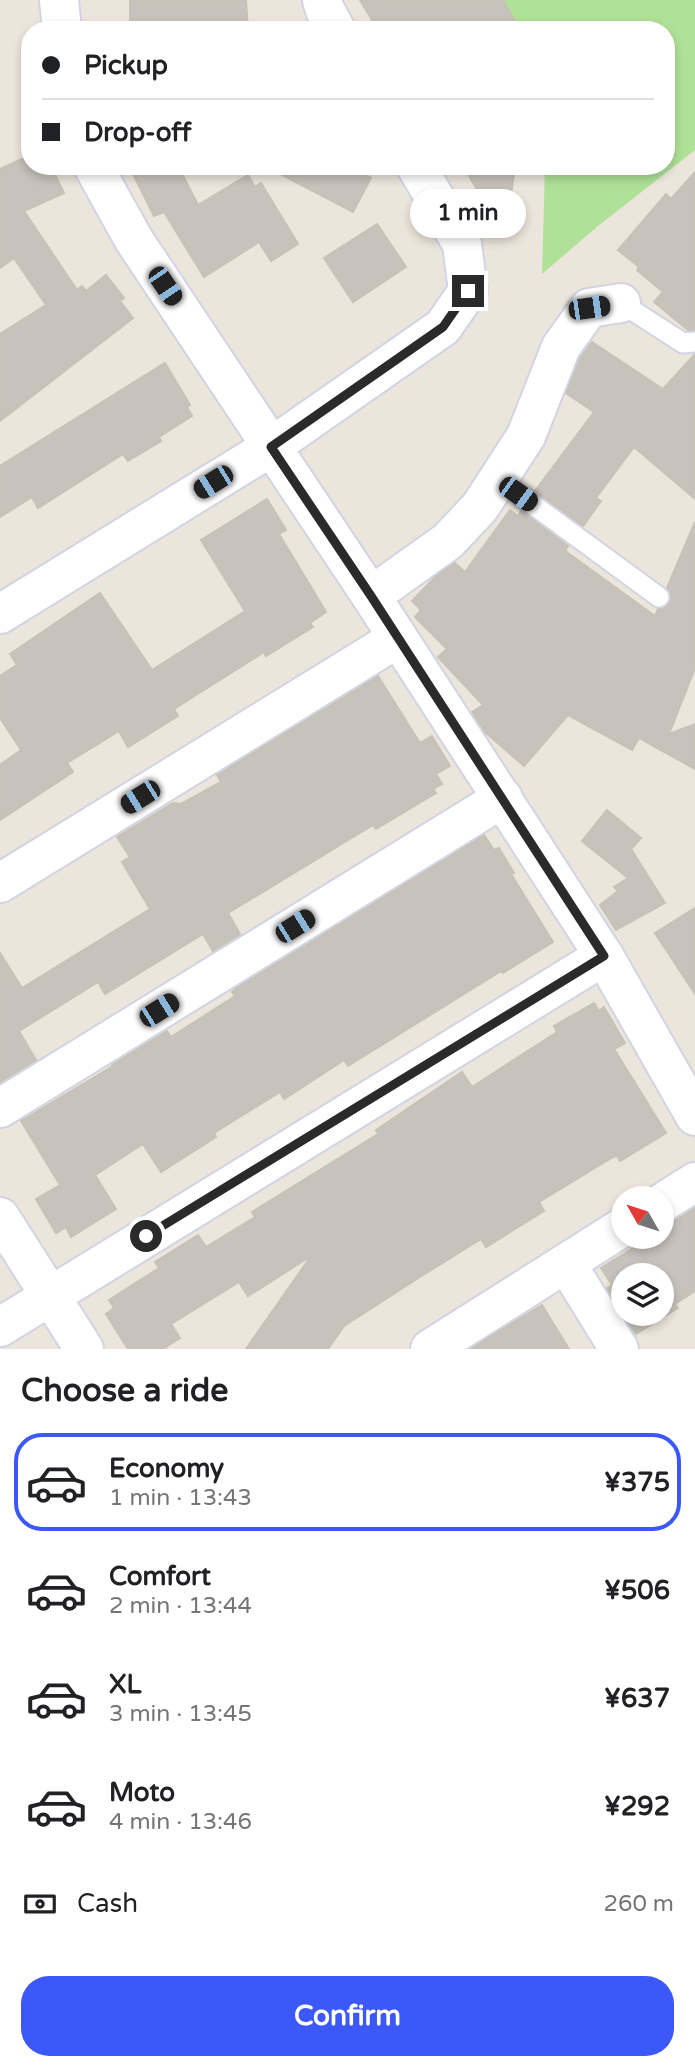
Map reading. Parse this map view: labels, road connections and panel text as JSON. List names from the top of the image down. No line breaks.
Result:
{"north":"top left","page":{"banner":["Pickup","Drop-off"],"bubble":"1 min","heading":"Choose a ride","list":[{"name":"Economy","note":"1 min · 13:43","value":"¥375"},{"name":"Comfort","note":"2 min · 13:44","value":"¥506"},{"name":"XL","note":"3 min · 13:45","value":"¥637"},{"name":"Moto","note":"4 min · 13:46","value":"¥292"}],"pay":["Cash","260 m"],"buttons":"Confirm"}}
